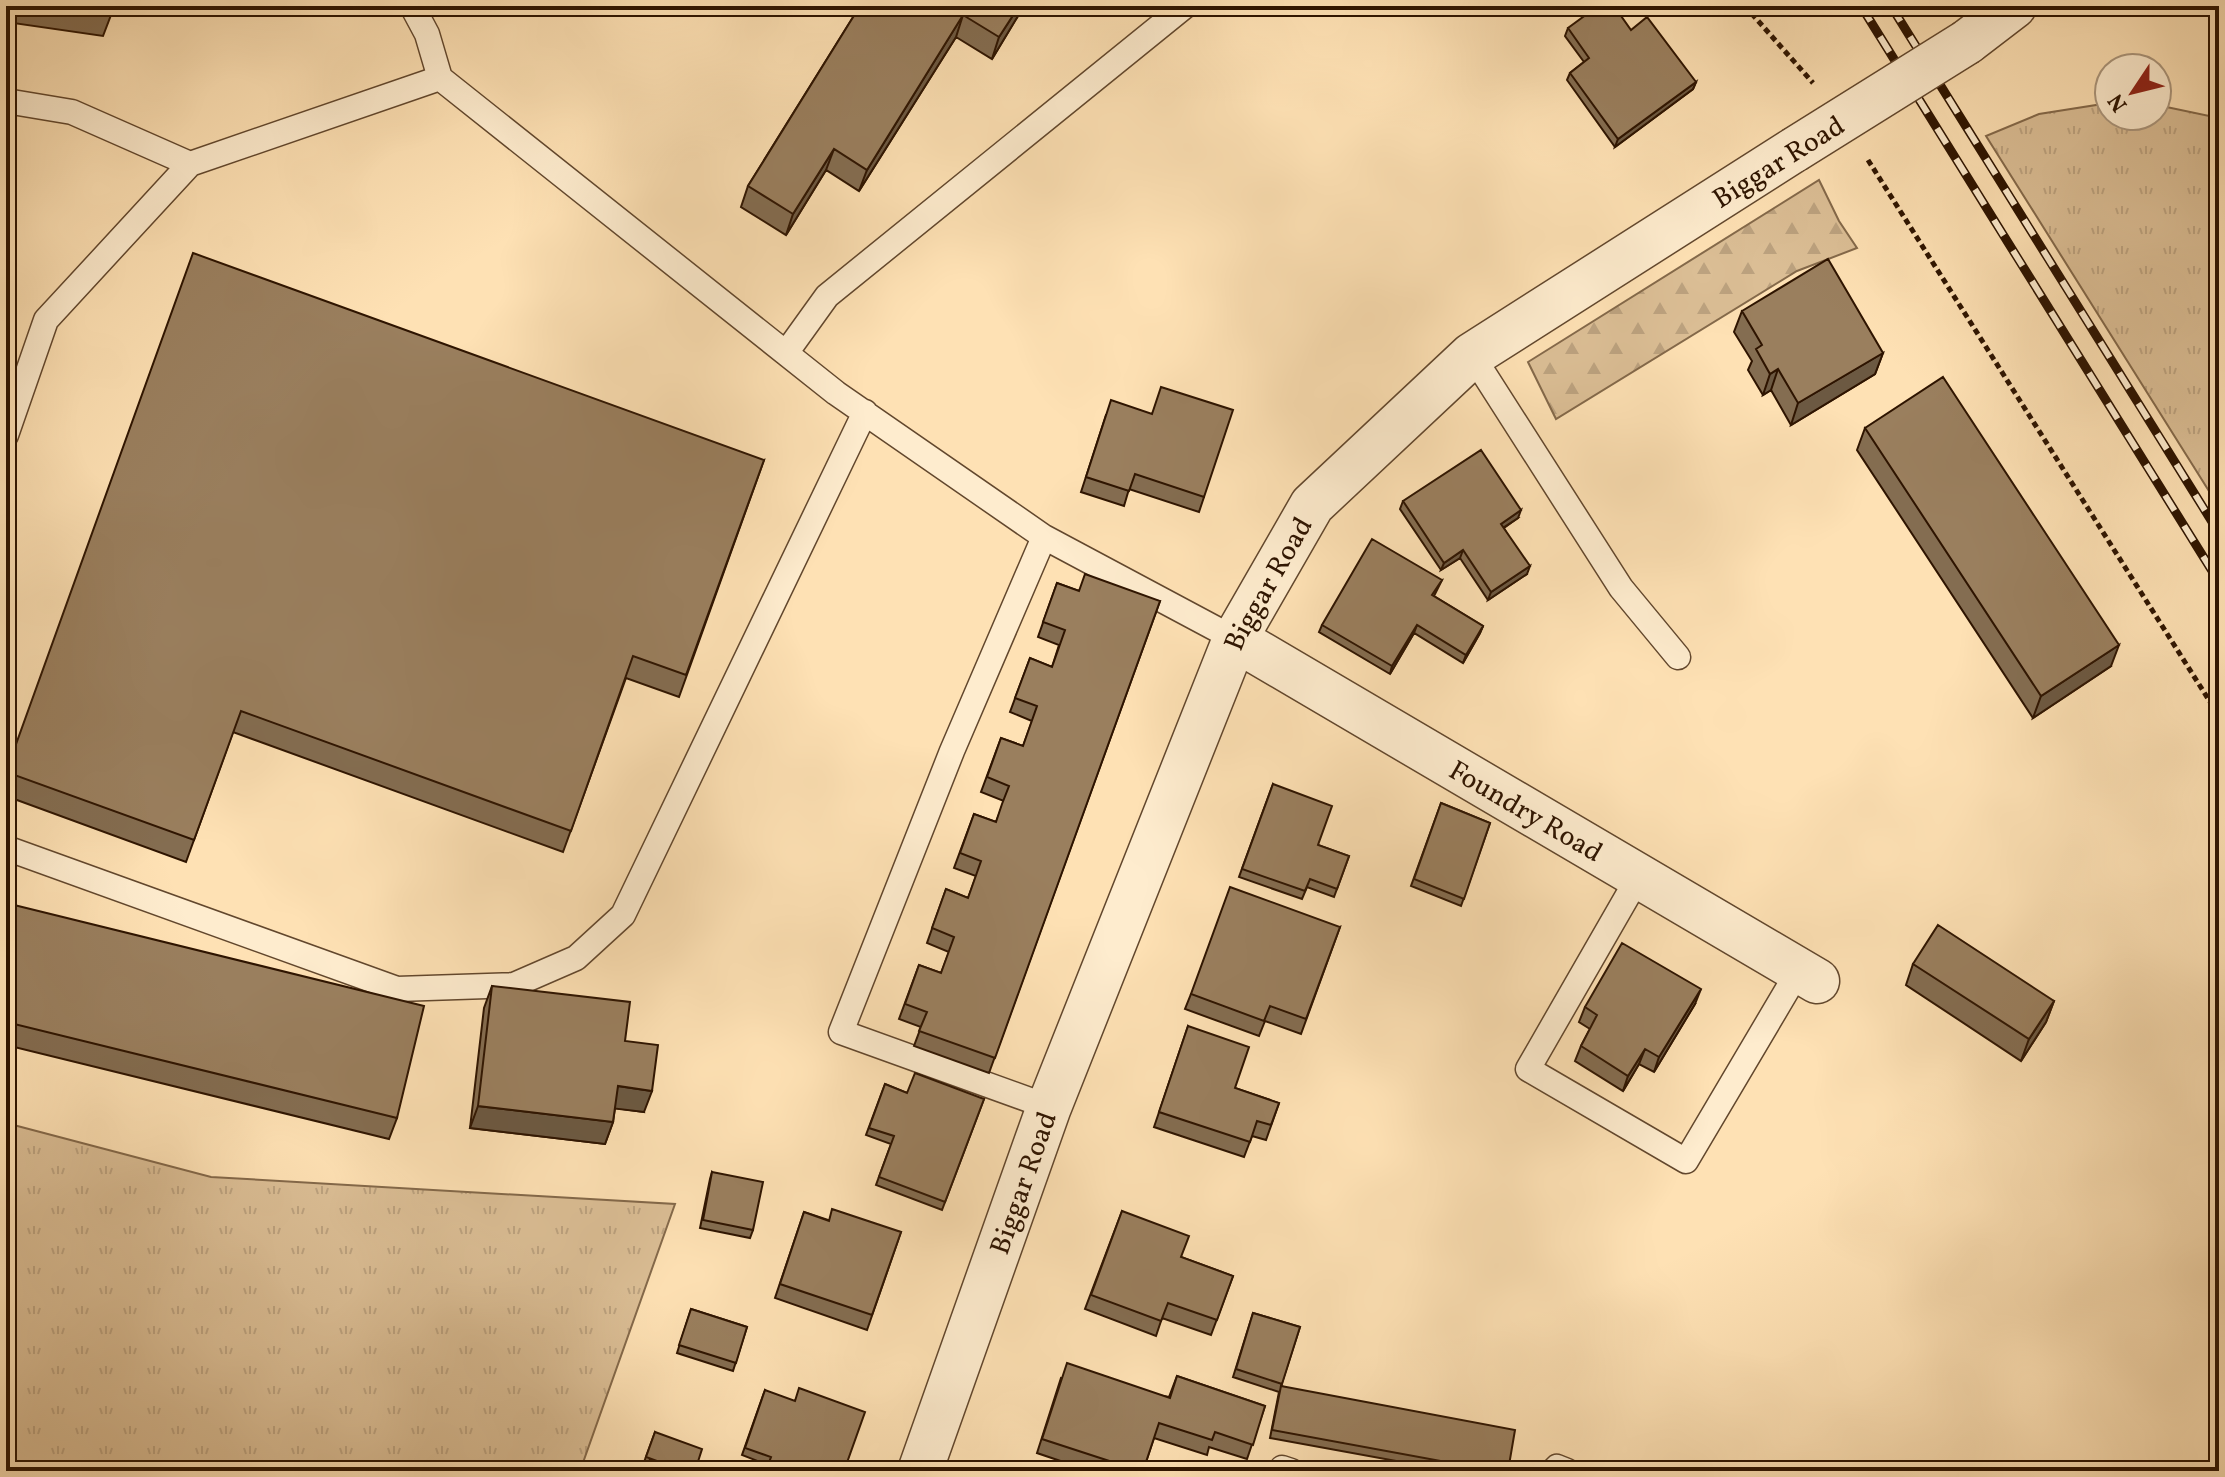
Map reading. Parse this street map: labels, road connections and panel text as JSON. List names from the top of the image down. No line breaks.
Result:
{"streets":{"street":["Biggar Road","Foundry Road"]},"crossings":[["Biggar Road","Foundry Road"]],"north":"bottom left"}
